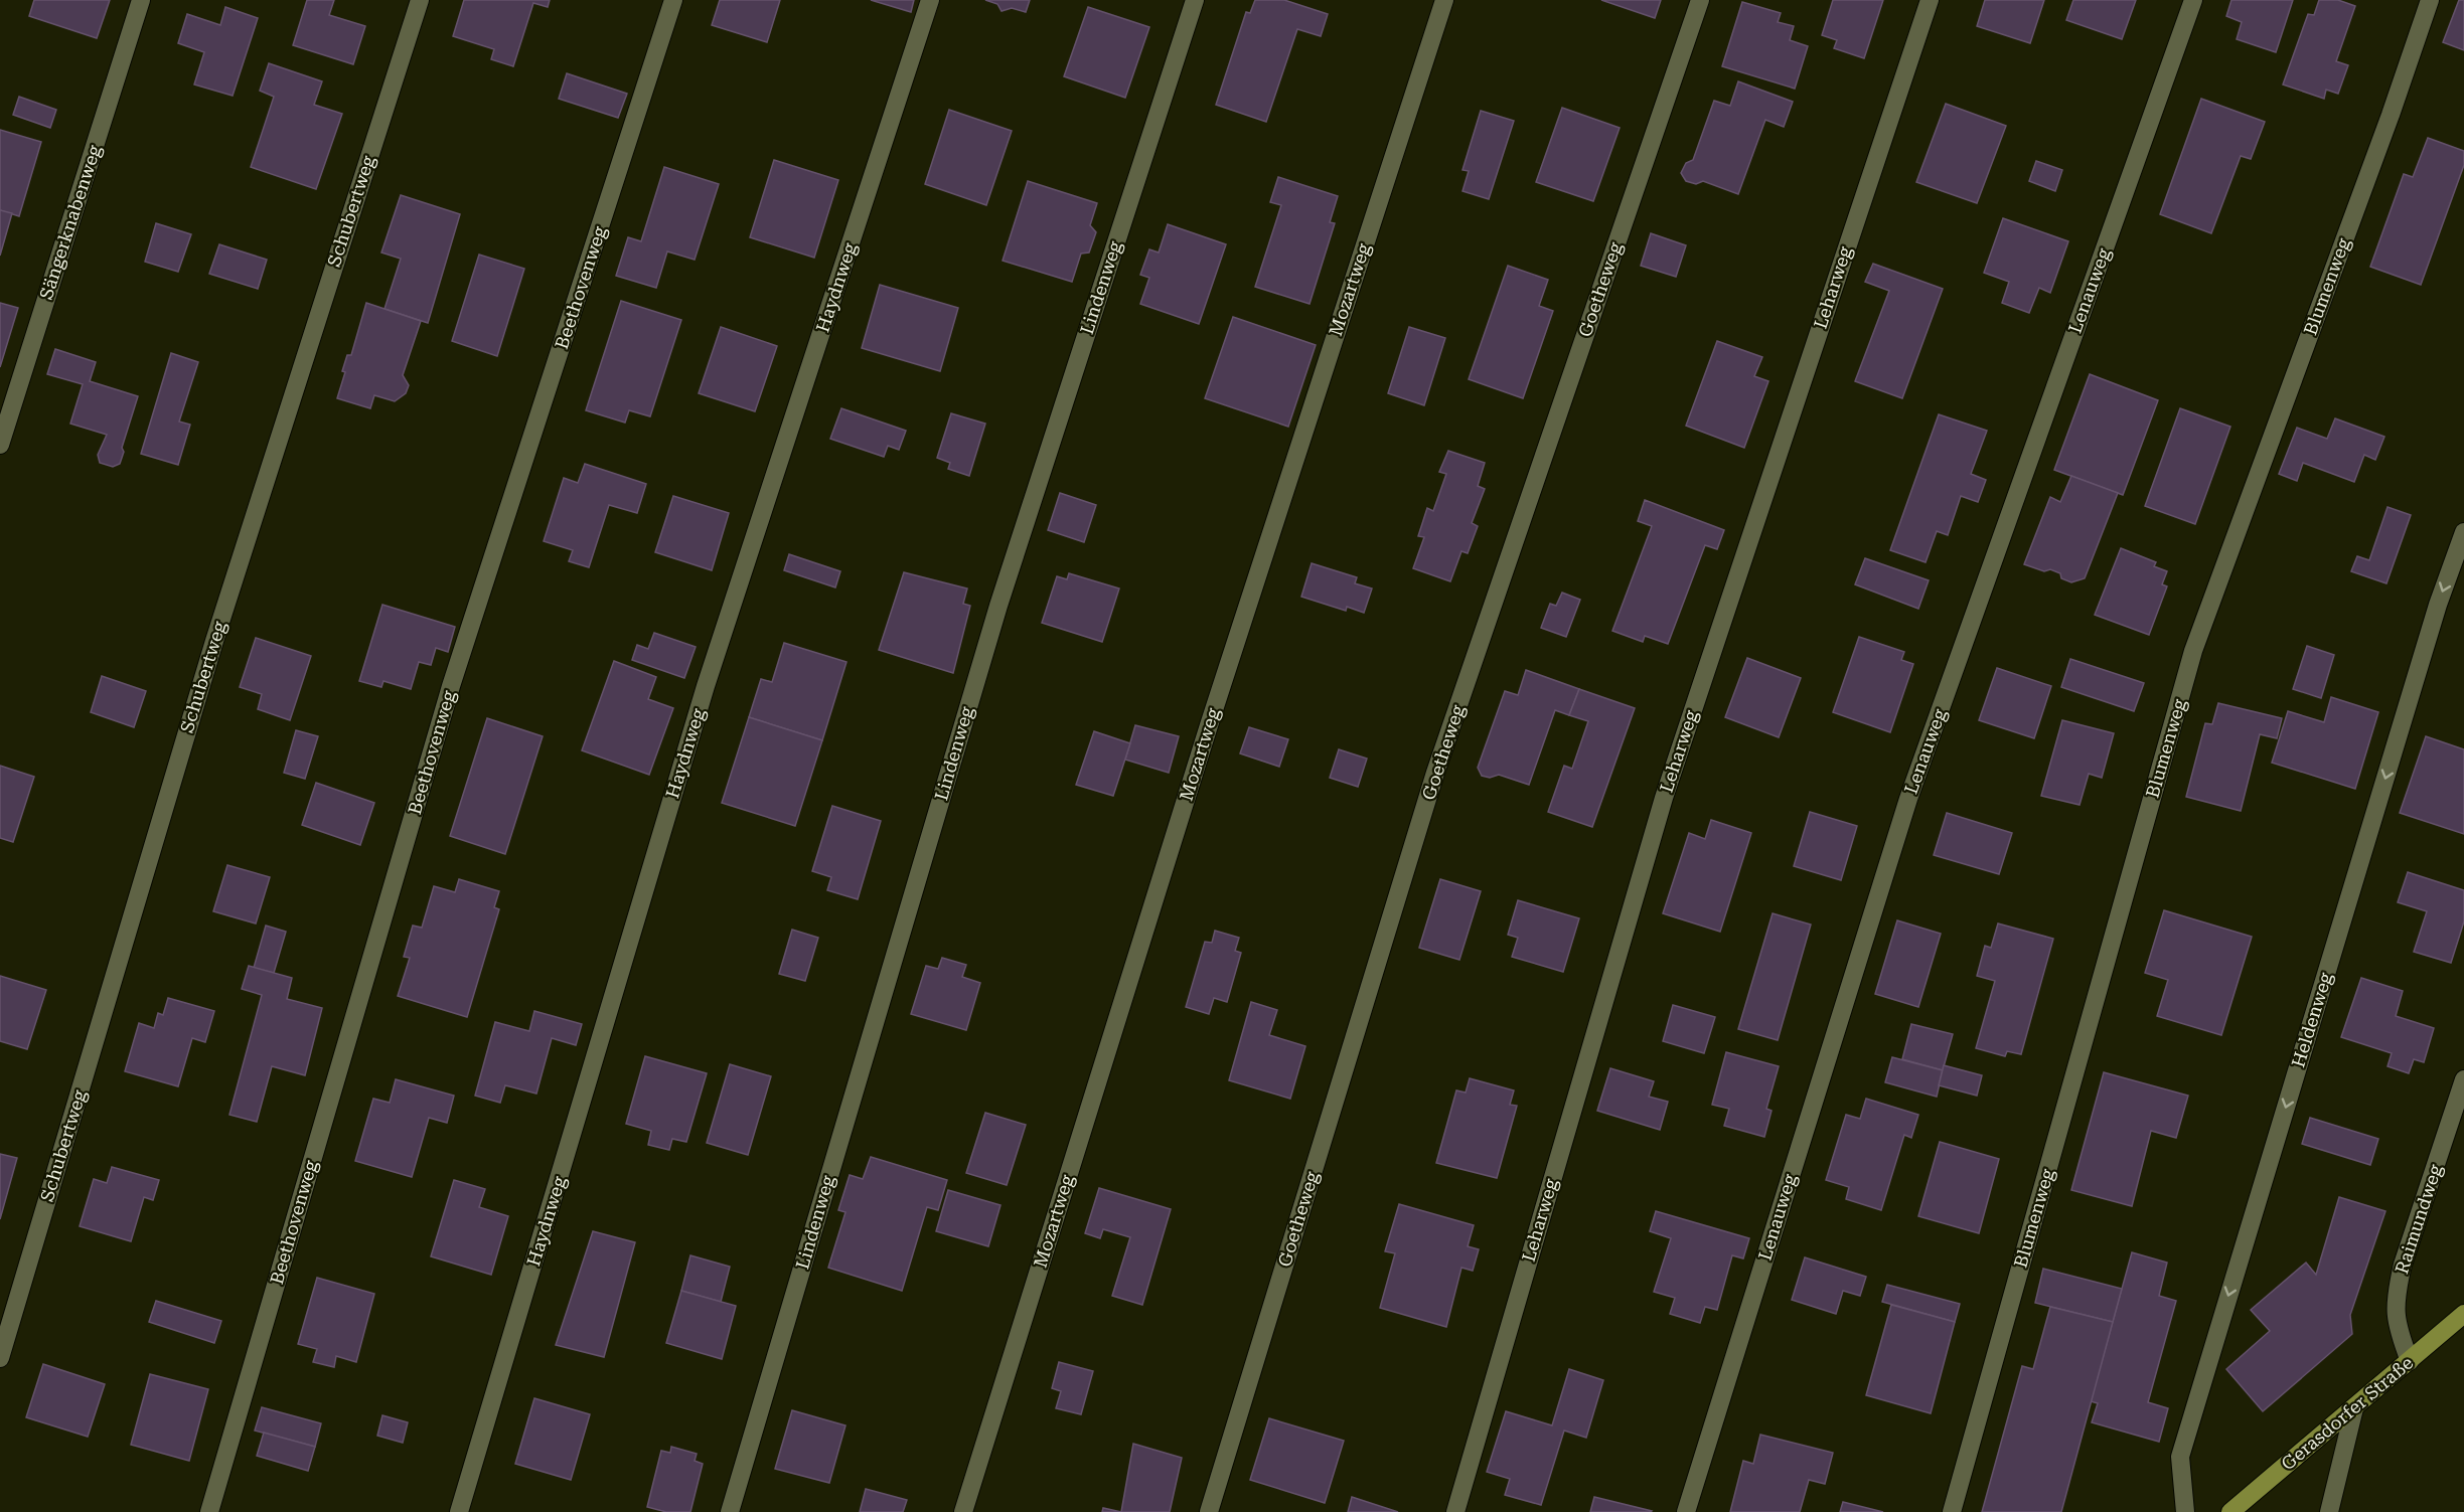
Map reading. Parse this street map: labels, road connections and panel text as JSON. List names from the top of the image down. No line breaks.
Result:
{"streets":{"main road":["Gerasdorfer Straße"],"street":["Schubertweg","Sängerknabenweg","Blumenweg","Beethovenweg","Haydnweg","Lindenweg","Leharweg","Mozartweg","Goetheweg","Lenauweg","Heldenweg","Raimundweg"]},"crossings":[["Raimundweg","Gerasdorfer Straße"]],"one_way":["Heldenweg"]}
